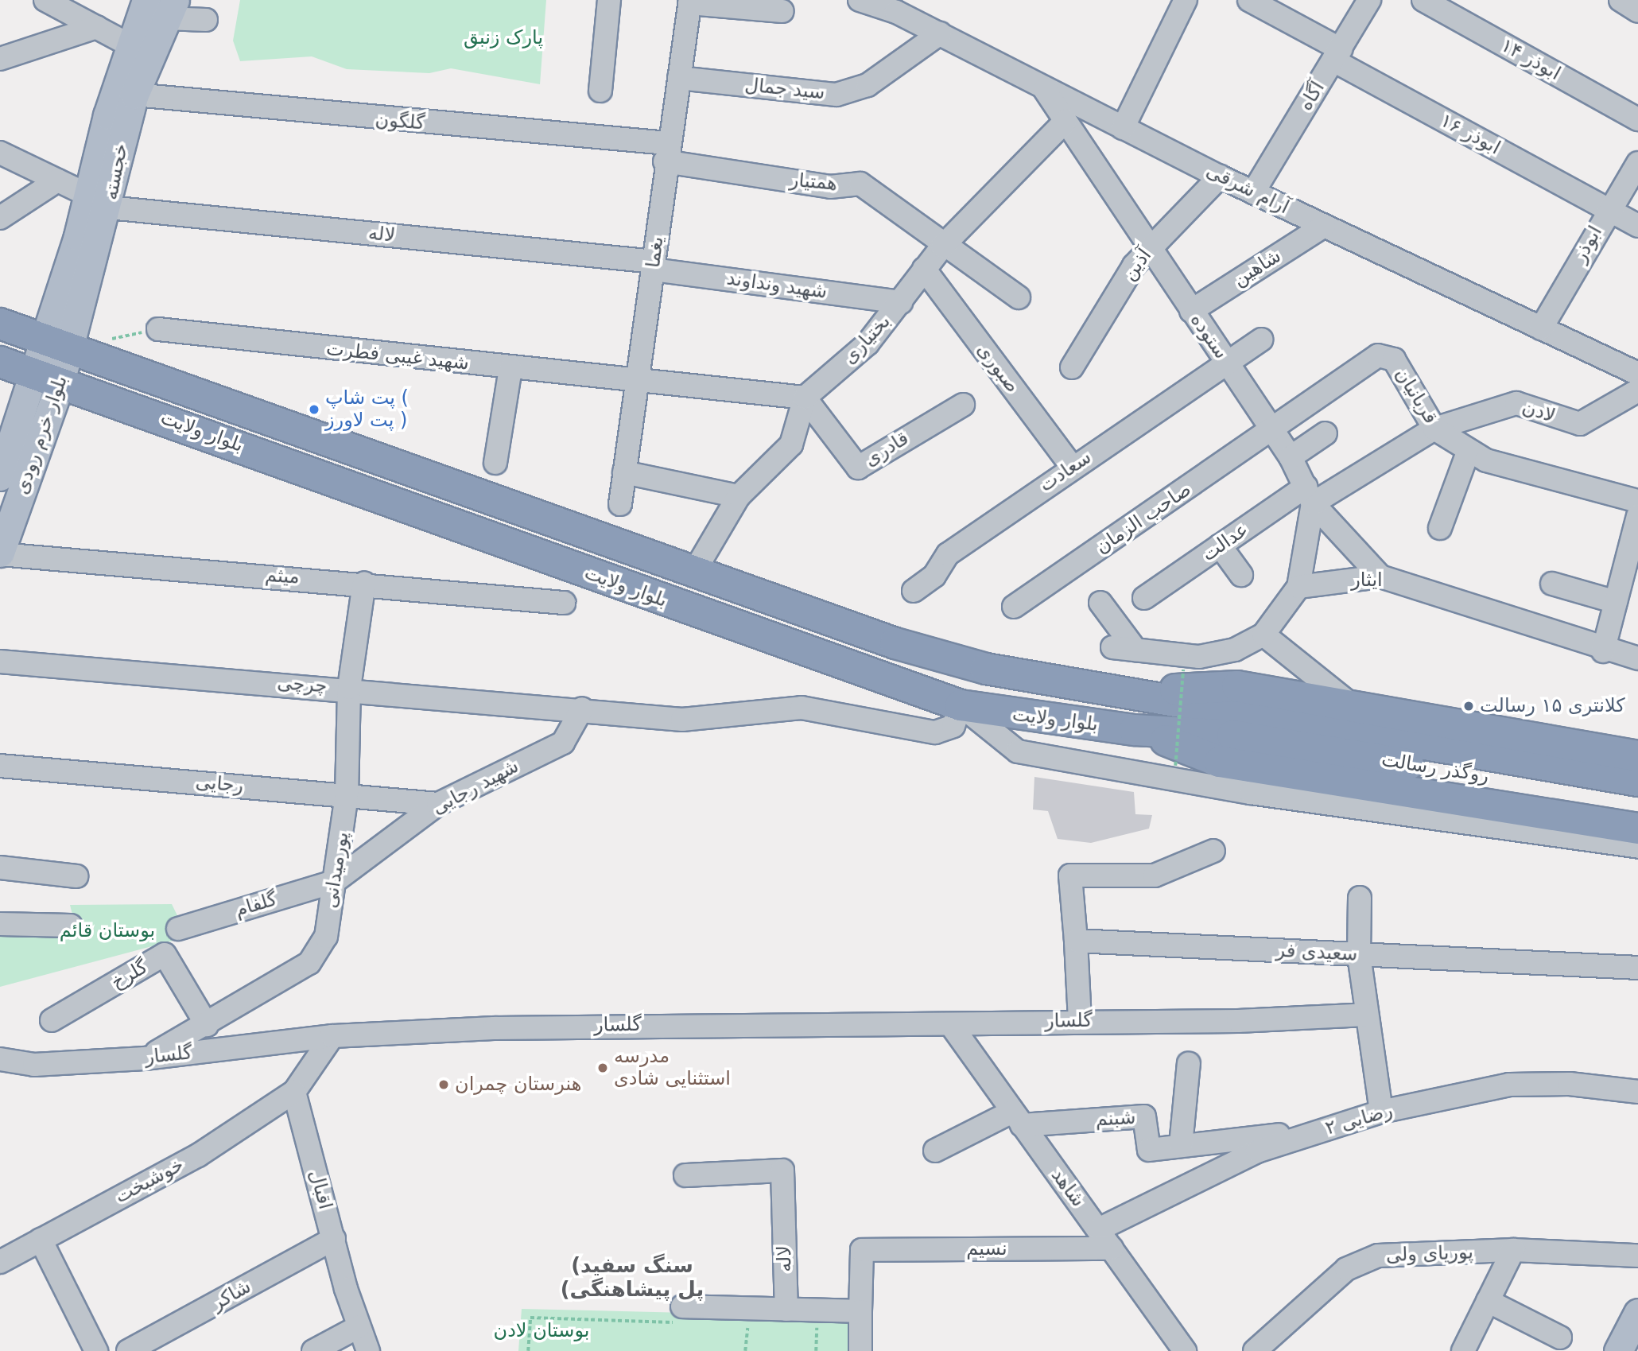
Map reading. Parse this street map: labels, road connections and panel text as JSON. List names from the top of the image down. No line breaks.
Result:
{"streets":{"highway":["بلوار ولایت","روگذر رسالت"],"main road":["خجسته","بلوار خرم رودی"],"street":["ابوذر ۱۴","سید جمال","آگاه","گلگون","ابوذر ۱۶","همتیار","آرام شرقی","لاله","ابوذر","یغما","آذین","شاهین","شهید ونداوند","ستوده","بختیاری","شهید غیبی فطرت","صبوری","قربانیان","لادن","قادری","سعادت","صاحب الزمان","عدالت","میثم","ایثار","چرچی","رجایی","شهید رجایی","پورمیدانی","گلفام","سعیدی فر","گلرخ","گلسار","شبنم","رضایی ۲","خوشبخت","شاهد","اقبال","نسیم","پوریای ولی","شاکر"]},"crossings":[["سید جمال","آرام شرقی"],["سید جمال","یغما"],["آگاه","ابوذر ۱۶"],["آگاه","آرام شرقی"],["گلگون","خجسته"],["گلگون","همتیار"],["گلگون","یغما"],["ابوذر ۱۶","ابوذر"],["خجسته","لاله"],["خجسته","بلوار ولایت"],["خجسته","بلوار خرم رودی"],["همتیار","یغما"],["همتیار","بختیاری"],["آرام شرقی","ابوذر"],["آرام شرقی","آذین"],["آرام شرقی","شاهین"],["آرام شرقی","ستوده"],["لاله","یغما"],["لاله","شهید ونداوند"],["یغما","شهید ونداوند"],["یغما","شهید غیبی فطرت"],["آذین","ستوده"],["شاهین","ستوده"],["شهید ونداوند","بختیاری"],["ستوده","بختیاری"],["ستوده","قربانیان"],["ستوده","لادن"],["ستوده","سعادت"],["ستوده","صاحب الزمان"],["ستوده","عدالت"],["ستوده","ایثار"],["بختیاری","شهید غیبی فطرت"],["بختیاری","صبوری"],["بختیاری","قادری"],["شهید غیبی فطرت","قادری"],["صبوری","سعادت"],["قربانیان","لادن"],["قربانیان","صاحب الزمان"],["لادن","عدالت"],["بلوار ولایت","بلوار خرم رودی"],["بلوار ولایت","چرچی"],["بلوار ولایت","روگذر رسالت"],["بلوار خرم رودی","میثم"],["میثم","پورمیدانی"],["چرچی","شهید رجایی"],["چرچی","پورمیدانی"],["رجایی","شهید رجایی"],["رجایی","پورمیدانی"],["شهید رجایی","پورمیدانی"],["شهید رجایی","گلفام"],["پورمیدانی","گلفام"],["پورمیدانی","گلرخ"],["پورمیدانی","گلسار"],["گلسار","شاهد"],["شبنم","رضایی ۲"],["شبنم","شاهد"],["رضایی ۲","شاهد"],["خوشبخت","اقبال"],["شاهد","نسیم"],["اقبال","شاکر"]],"districts":["(سنگ سفید (پل پیشاهنگی"],"parks":["پارک زنبق","بوستان قائم","بوستان لادن"],"places":["پت شاپ ( پت لاورز )","کلانتری ۱۵ رسالت","مدرسه استثنایی شادی","هنرستان چمران"]}
